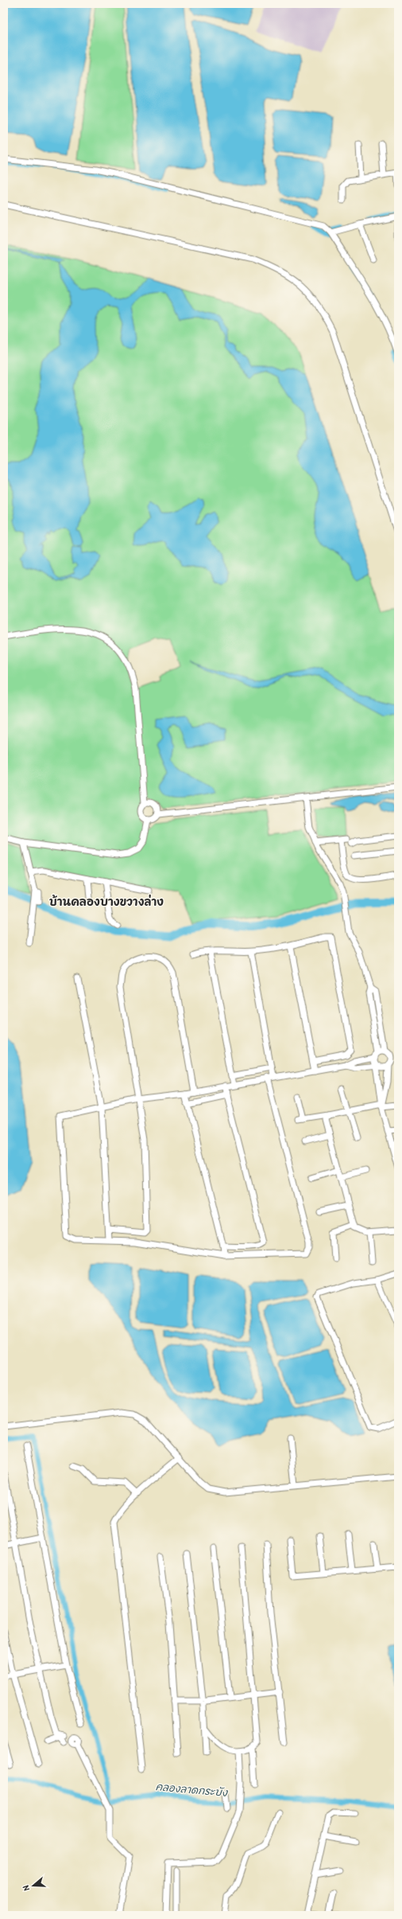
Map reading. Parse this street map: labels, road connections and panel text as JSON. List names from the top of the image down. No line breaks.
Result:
{"districts":["บ้านคลองบางขวางล่าง"],"water":["คลองลาดกระบัง"],"north":"left"}
